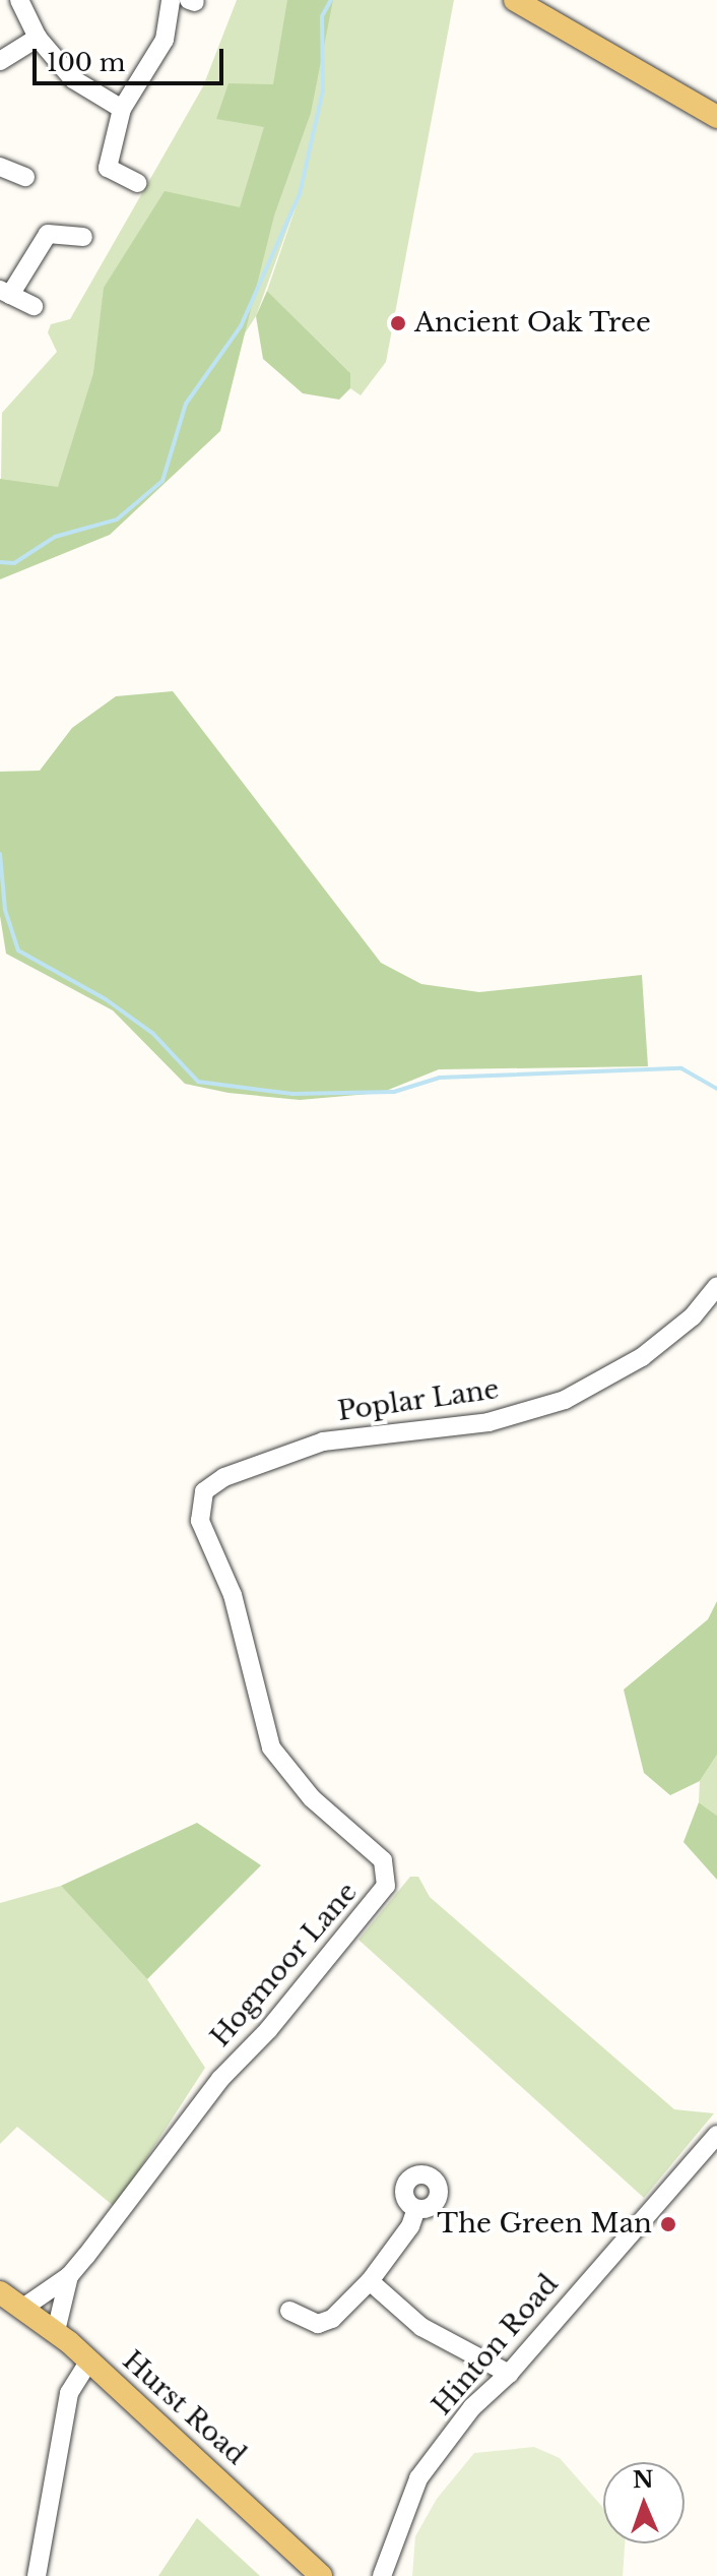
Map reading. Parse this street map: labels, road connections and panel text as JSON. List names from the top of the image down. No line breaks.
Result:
{"streets":{"main road":["Hurst Road"],"street":["Poplar Lane","Hogmoor Lane","Hinton Road"]},"crossings":[["Poplar Lane","Hogmoor Lane"],["Hogmoor Lane","Hurst Road"]],"places":["Ancient Oak Tree","The Green Man"],"scale_bar":"100 m","north":"top"}
